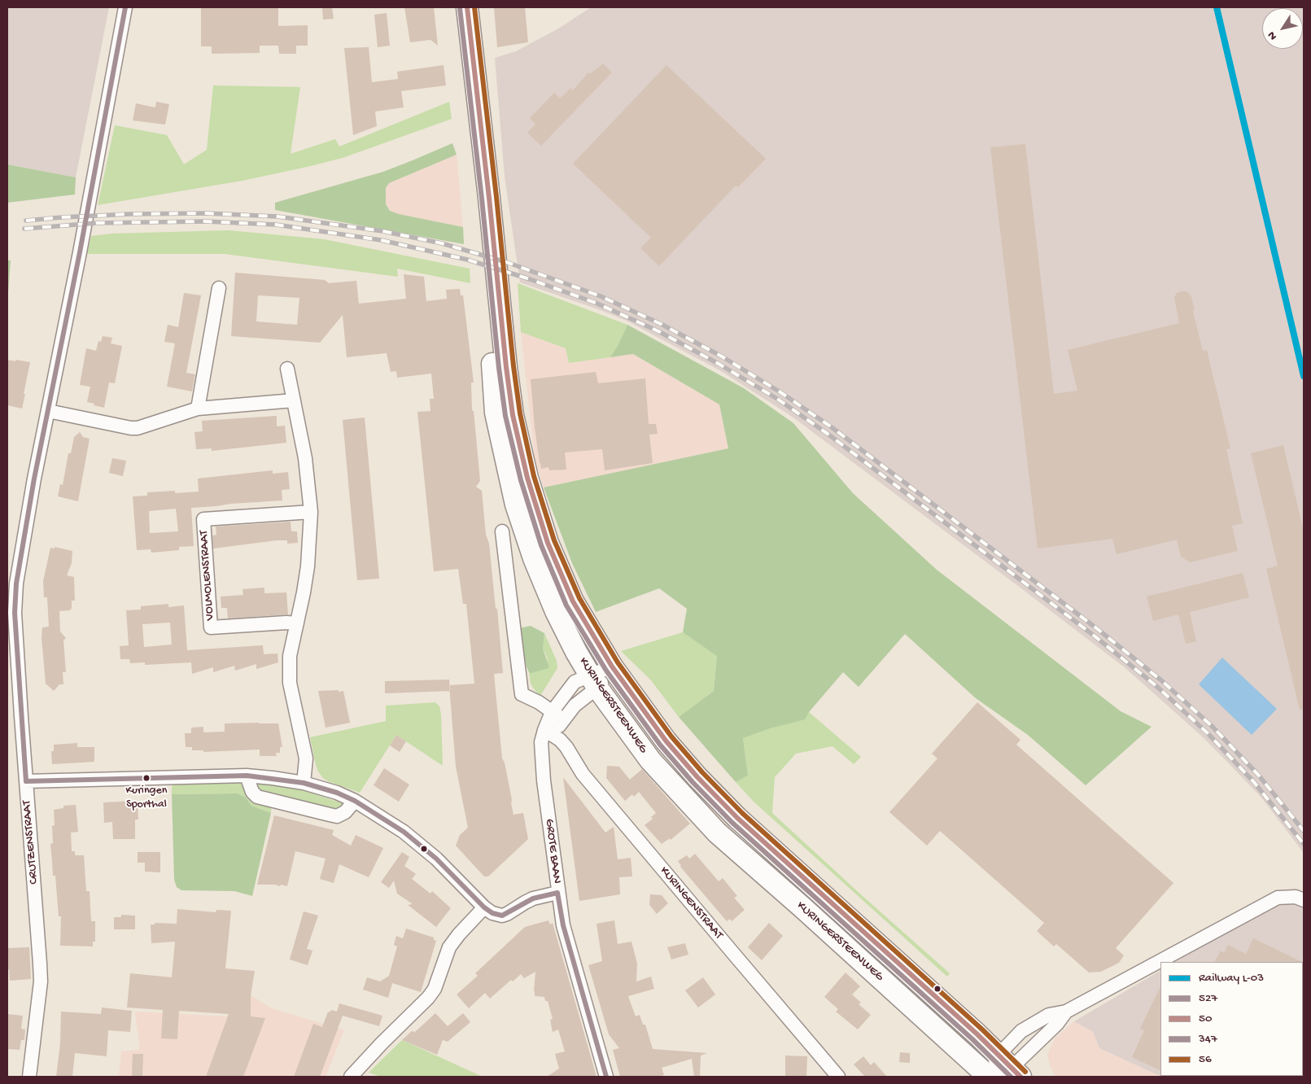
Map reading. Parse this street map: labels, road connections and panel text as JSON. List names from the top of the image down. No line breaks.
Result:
{"streets":{"main road":["KURINGERSTEENWEG"],"street":["VOLMOLENSTRAAT","CRUTZENSTRAAT","GROTE BAAN","KURINGENSTRAAT"]},"crossings":[["KURINGERSTEENWEG","GROTE BAAN"],["GROTE BAAN","KURINGENSTRAAT"]],"places":["Kuringen Sporthal"],"lines":["rail line L-03","transit line 527","transit line 50","transit line 56","transit line 347"],"legend":["Railway L-03","527","50","347","56"],"north":"bottom left"}
